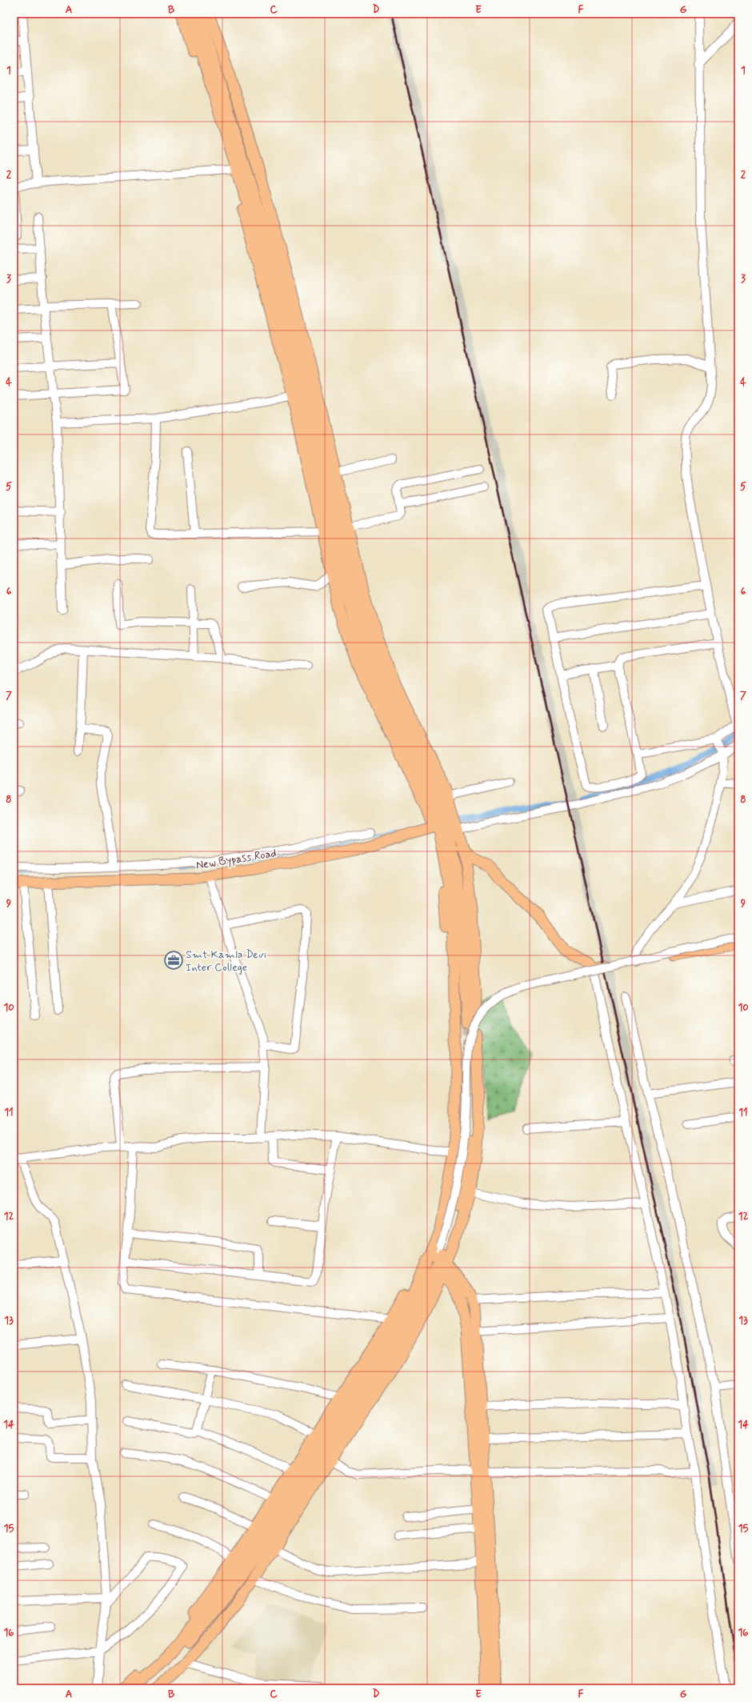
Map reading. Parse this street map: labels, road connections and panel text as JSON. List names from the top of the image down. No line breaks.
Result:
{"streets":{"main road":["New Bypass Road"]},"places":{"office":["Smt Kamla Devi Inter College"]},"grid":{"columns":["A","B","C","D","E","F","G"],"rows":["1","2","3","4","5","6","7","8","9","10","11","12","13","14","15","16"]}}
